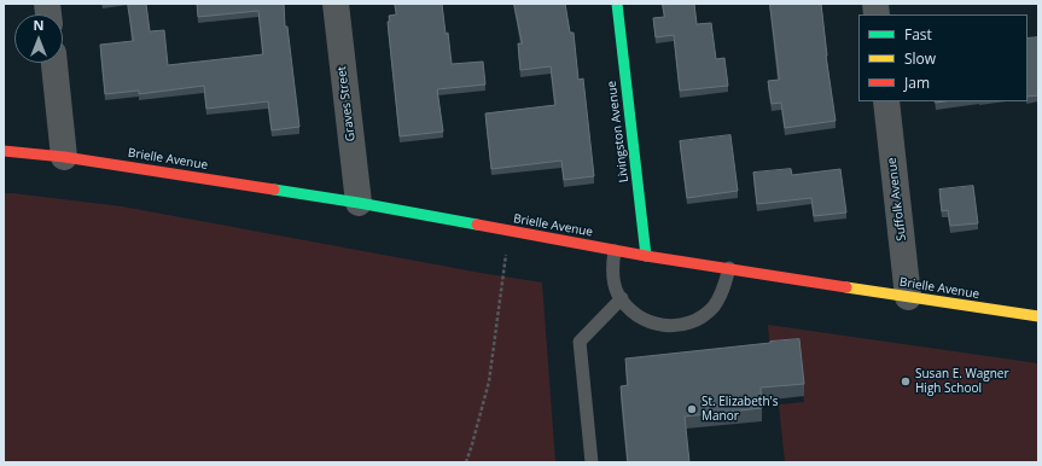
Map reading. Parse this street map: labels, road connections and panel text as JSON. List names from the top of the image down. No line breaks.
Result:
{"streets":{"street":["Graves Street","Livingston Avenue","Brielle Avenue","Suffolk Avenue"]},"crossings":[["Graves Street","Brielle Avenue"],["Livingston Avenue","Brielle Avenue"],["Brielle Avenue","Suffolk Avenue"]],"places":["Susan E. Wagner High School","St. Elizabeth's Manor"],"legend":["Fast","Slow","Jam"],"north":"top"}
